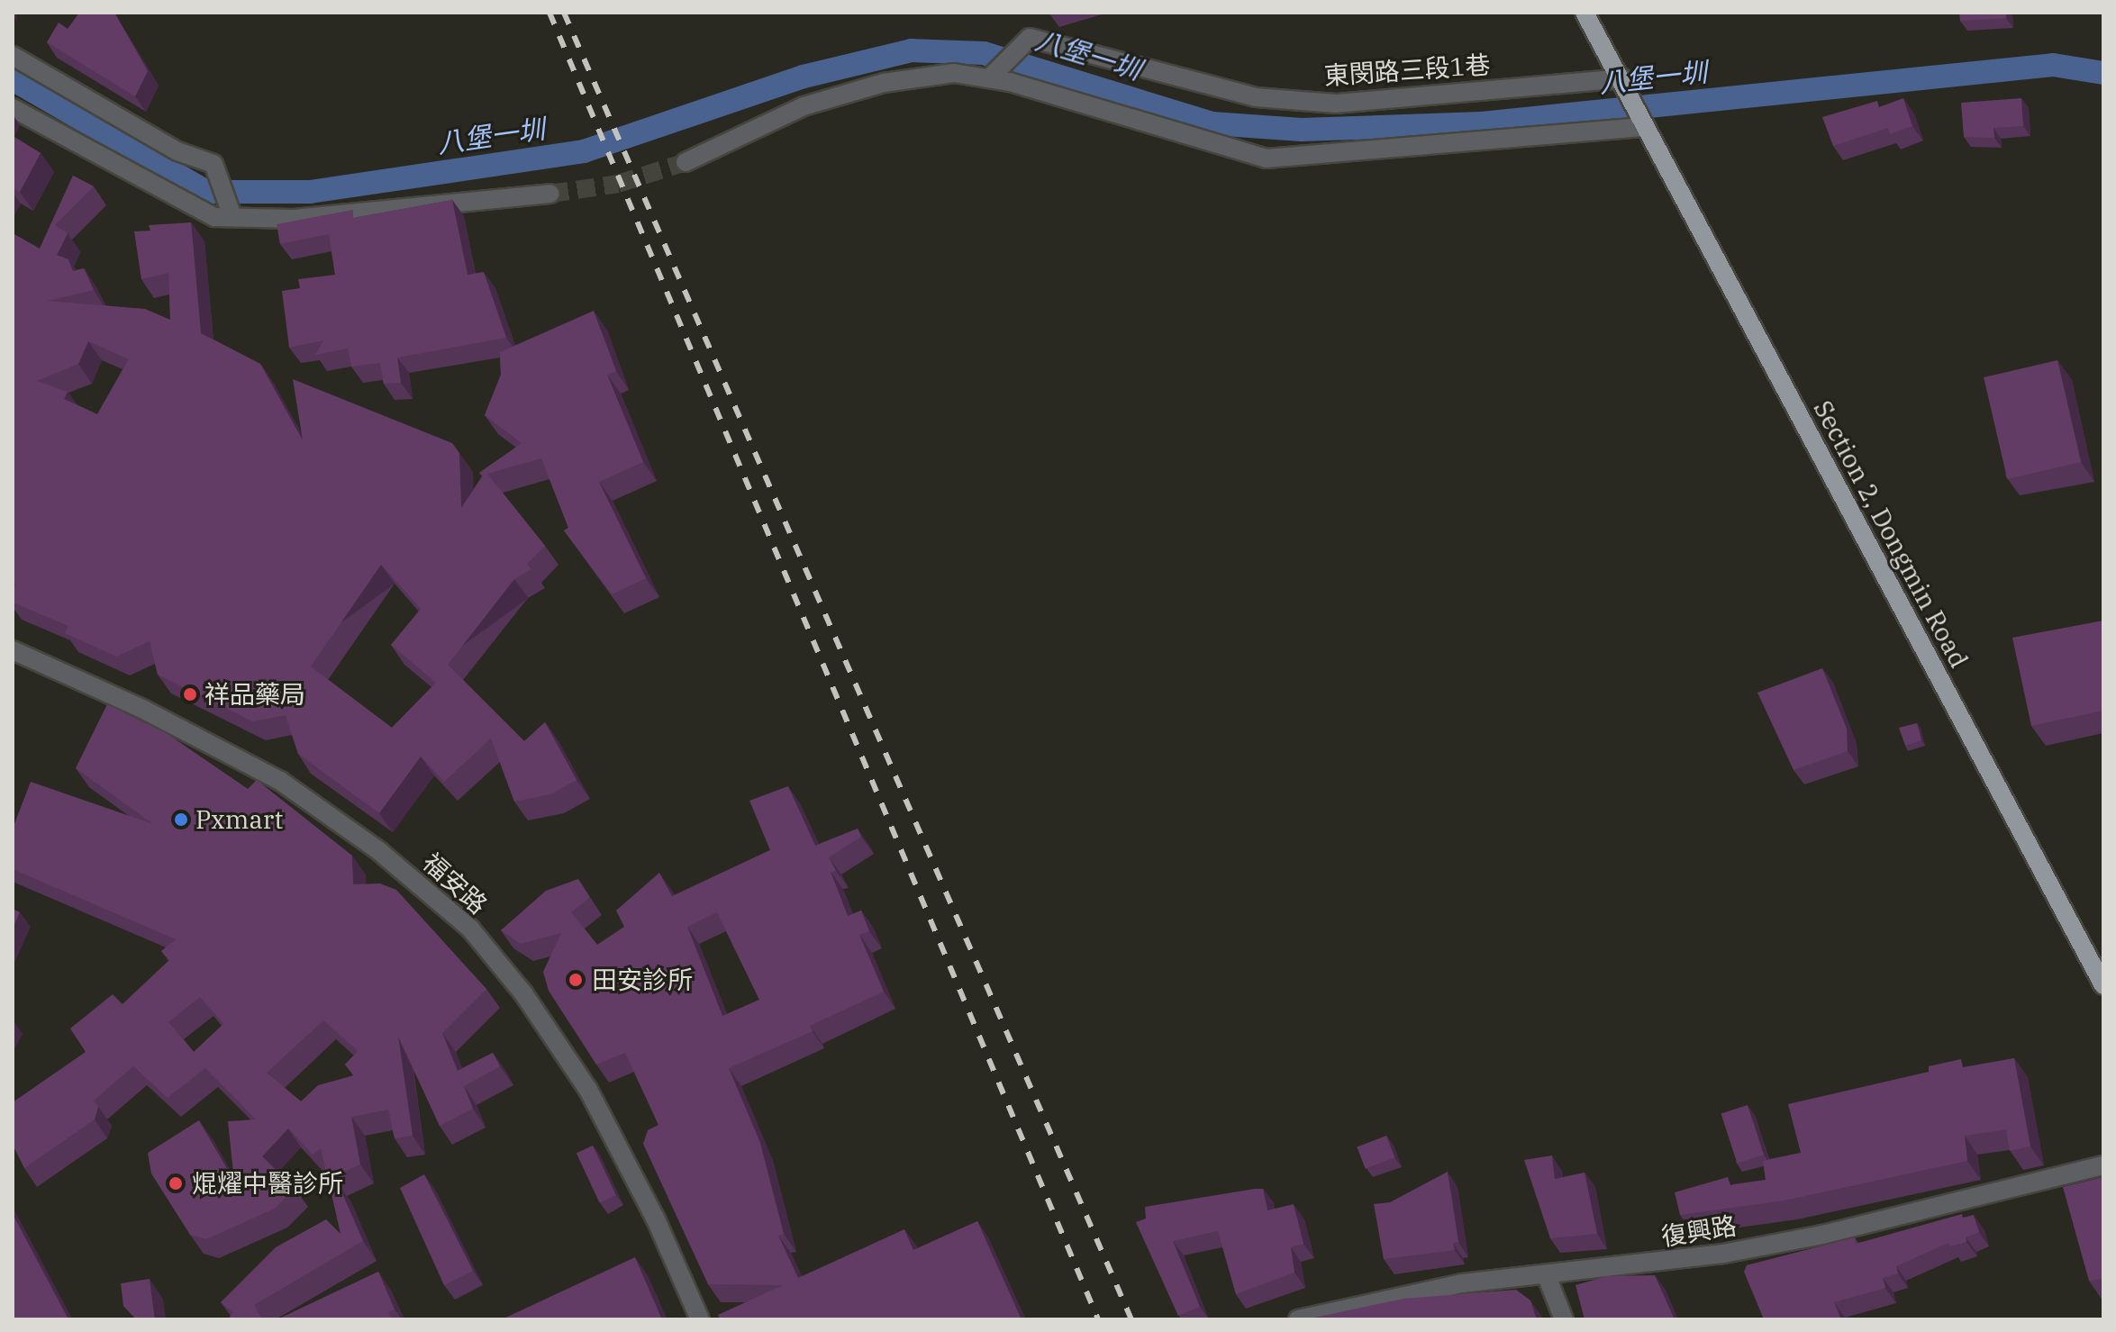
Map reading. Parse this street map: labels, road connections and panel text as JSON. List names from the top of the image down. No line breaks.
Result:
{"streets":{"main road":["Section 2, Dongmin Road"],"street":["東閔路三段1巷","福安路","復興路"]},"crossings":[["東閔路三段1巷","Section 2, Dongmin Road"]],"water":["八堡一圳"],"places":["祥品藥局","Pxmart","田安診所","焜燿中醫診所"]}
